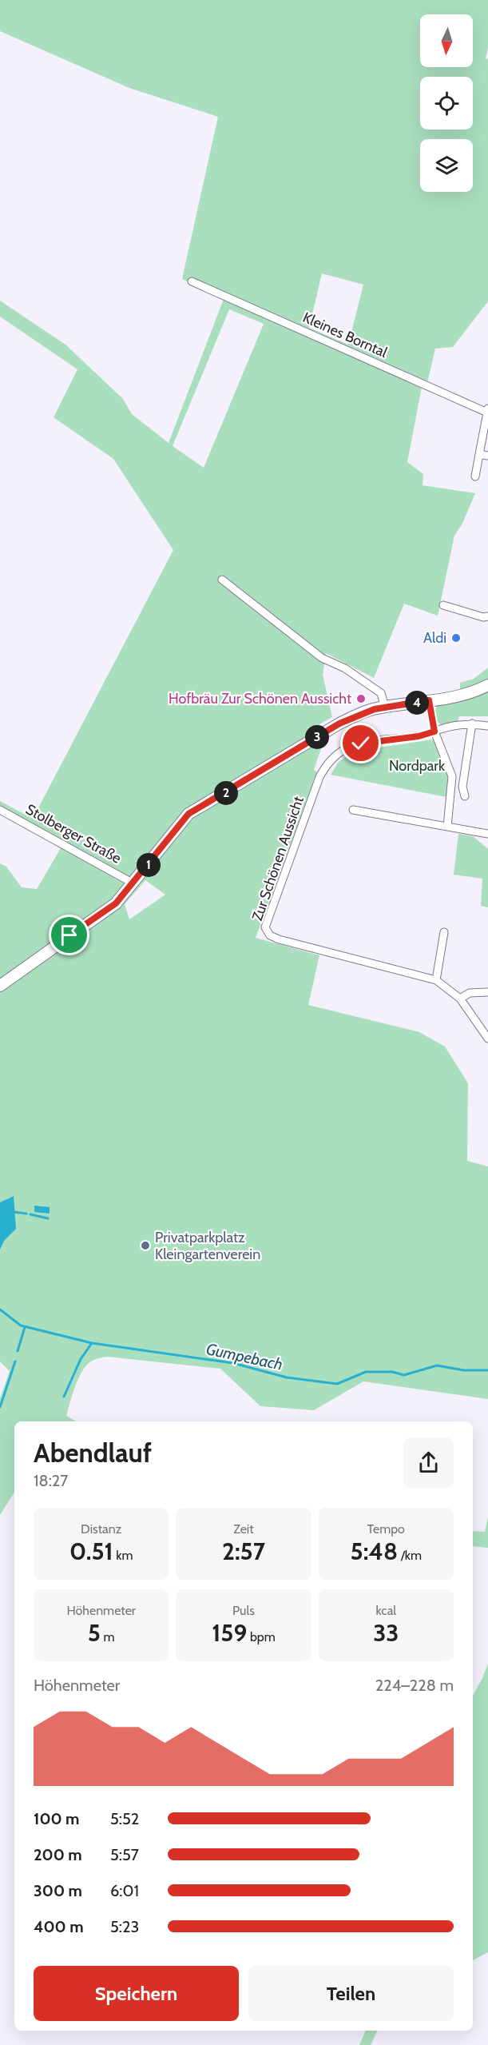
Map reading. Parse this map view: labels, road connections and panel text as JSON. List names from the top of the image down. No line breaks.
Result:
{"streets":{"street":["Kleines Borntal","Stolberger Straße","Zur Schönen Aussicht"]},"water":["Gumpebach"],"parks":["Nordpark"],"places":["Aldi","Hofbräu Zur Schönen Aussicht","Privatparkplatz Kleingartenverein"],"north":"bottom","page":{"pins":["4","3","2","1"],"heading":["Abendlauf","18:27"],"stats":[["Distanz","0.51 km"],["Zeit","2:57"],["Tempo","5:48 /km"],["Höhenmeter","5 m"],["Puls","159 bpm"],["kcal","33"]],"chart":["Höhenmeter","224–228 m"],"list":[{"name":"100 m","note":"5:52"},{"name":"200 m","note":"5:57"},{"name":"300 m","note":"6:01"},{"name":"400 m","note":"5:23"}],"buttons":["Speichern","Teilen"]}}
